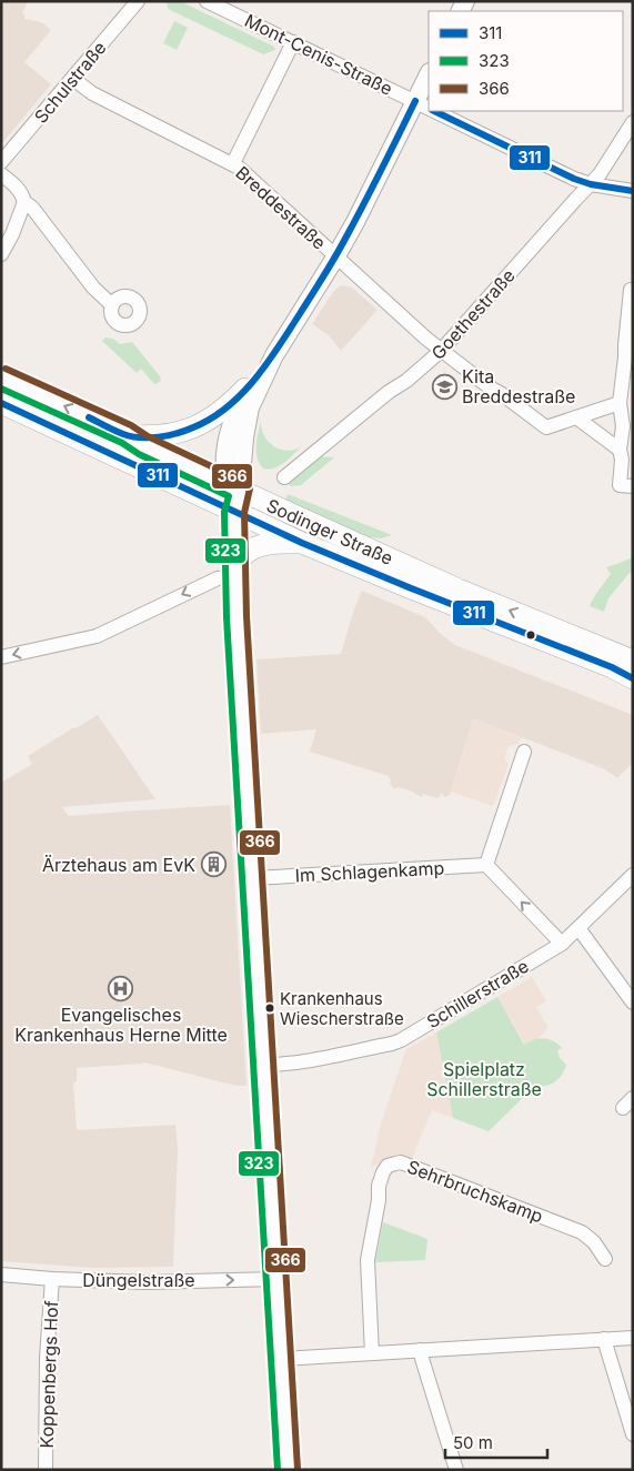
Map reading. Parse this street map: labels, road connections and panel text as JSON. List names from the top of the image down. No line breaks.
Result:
{"streets":{"main road":["Sodinger Straße"],"street":["Mont-Cenis-Straße","Schulstraße","Breddestraße","Goethestraße","Im Schlagenkamp","Schillerstraße","Sehrbruchskamp","Düngelstraße","Koppenbergs Hof"]},"crossings":[["Mont-Cenis-Straße","Goethestraße"],["Schulstraße","Breddestraße"],["Breddestraße","Goethestraße"],["Düngelstraße","Koppenbergs Hof"]],"one_way":["Düngelstraße"],"parks":["Spielplatz Schillerstraße"],"places":{"school or university":["Kita Breddestraße"],"building":["Ärztehaus am EvK"],"hospital":["Evangelisches Krankenhaus Herne Mitte"],"other":["Krankenhaus Wiescherstraße"]},"lines":["transit line 311","transit line 366","transit line 323"],"legend":["311","323","366"],"scale_bar":"50 m"}
